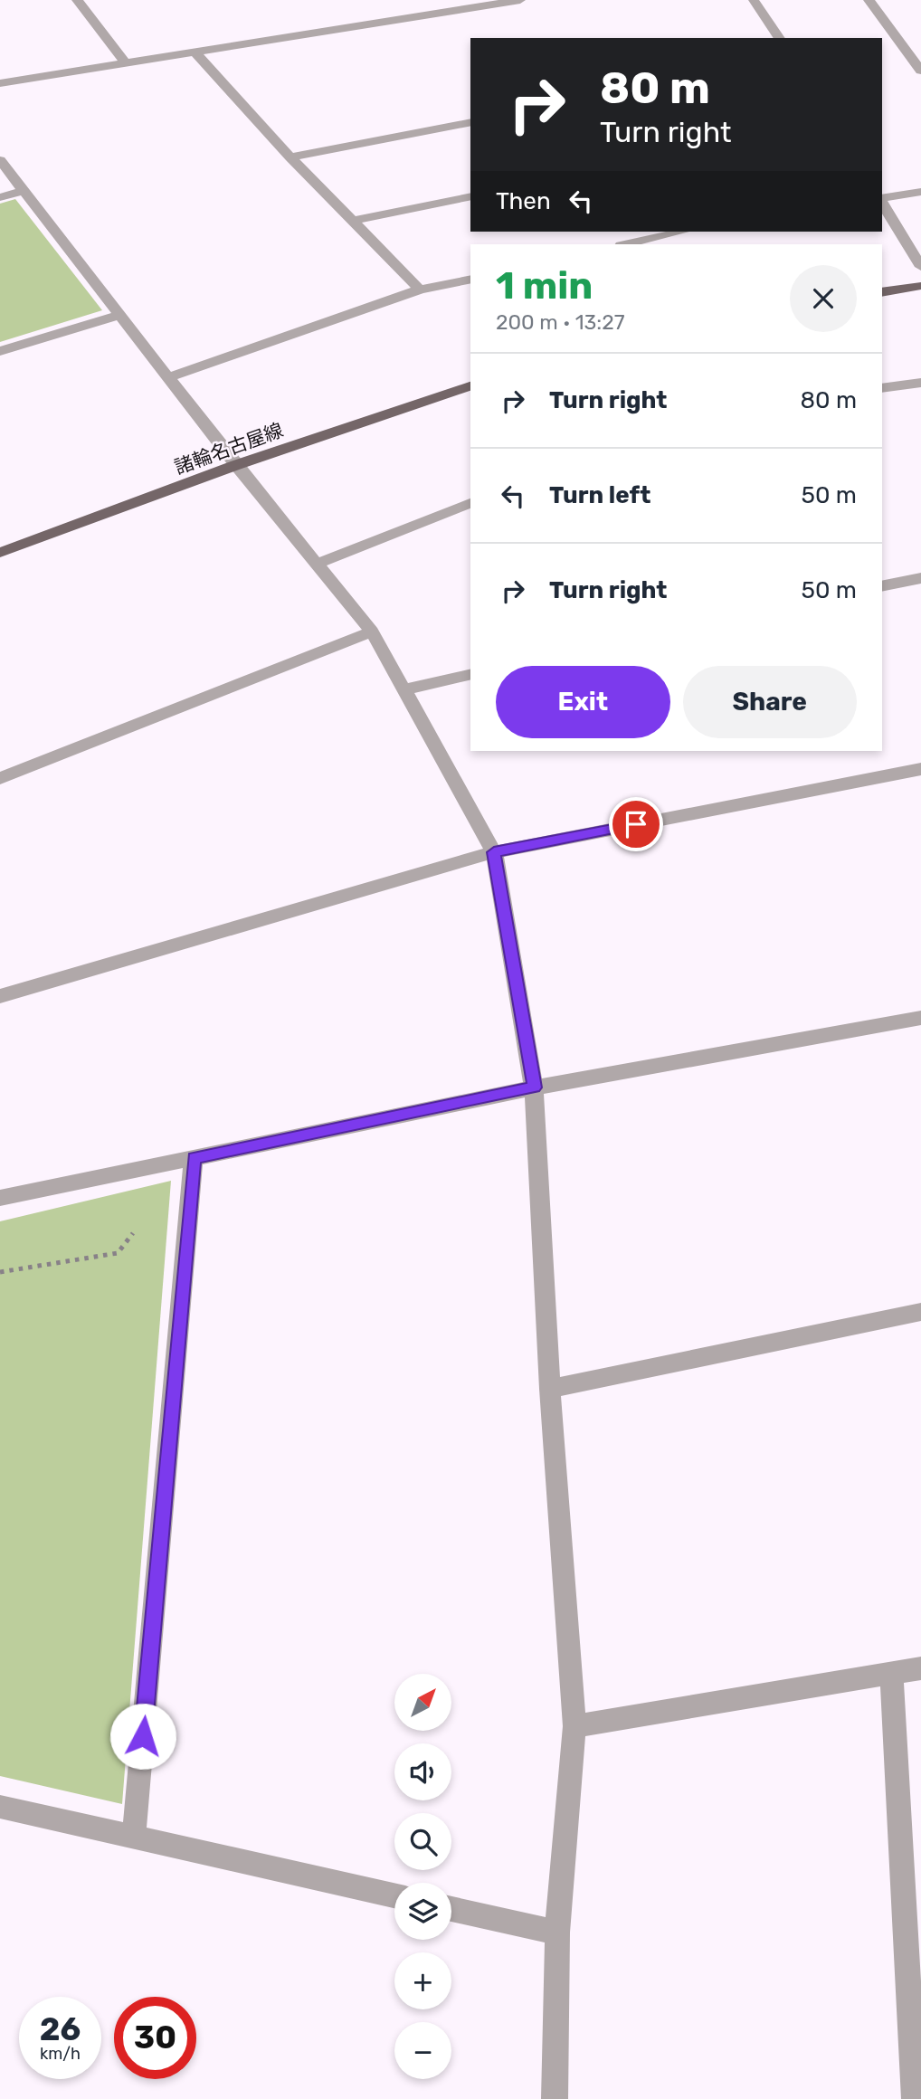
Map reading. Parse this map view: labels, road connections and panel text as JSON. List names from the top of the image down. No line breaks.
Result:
{"streets":{"main road":["諸輪名古屋線"]},"north":"top right","page":{"turn":["80 m","Turn right"],"then":"Then","heading":["1 min","200 m · 13:27"],"list":[{"name":"Turn right","value":"80 m"},{"name":"Turn left","value":"50 m"},{"name":"Turn right","value":"50 m"}],"buttons":["Exit","Share"],"map_buttons":["+","−"],"speed":"26 km/h","limit":"30"}}
